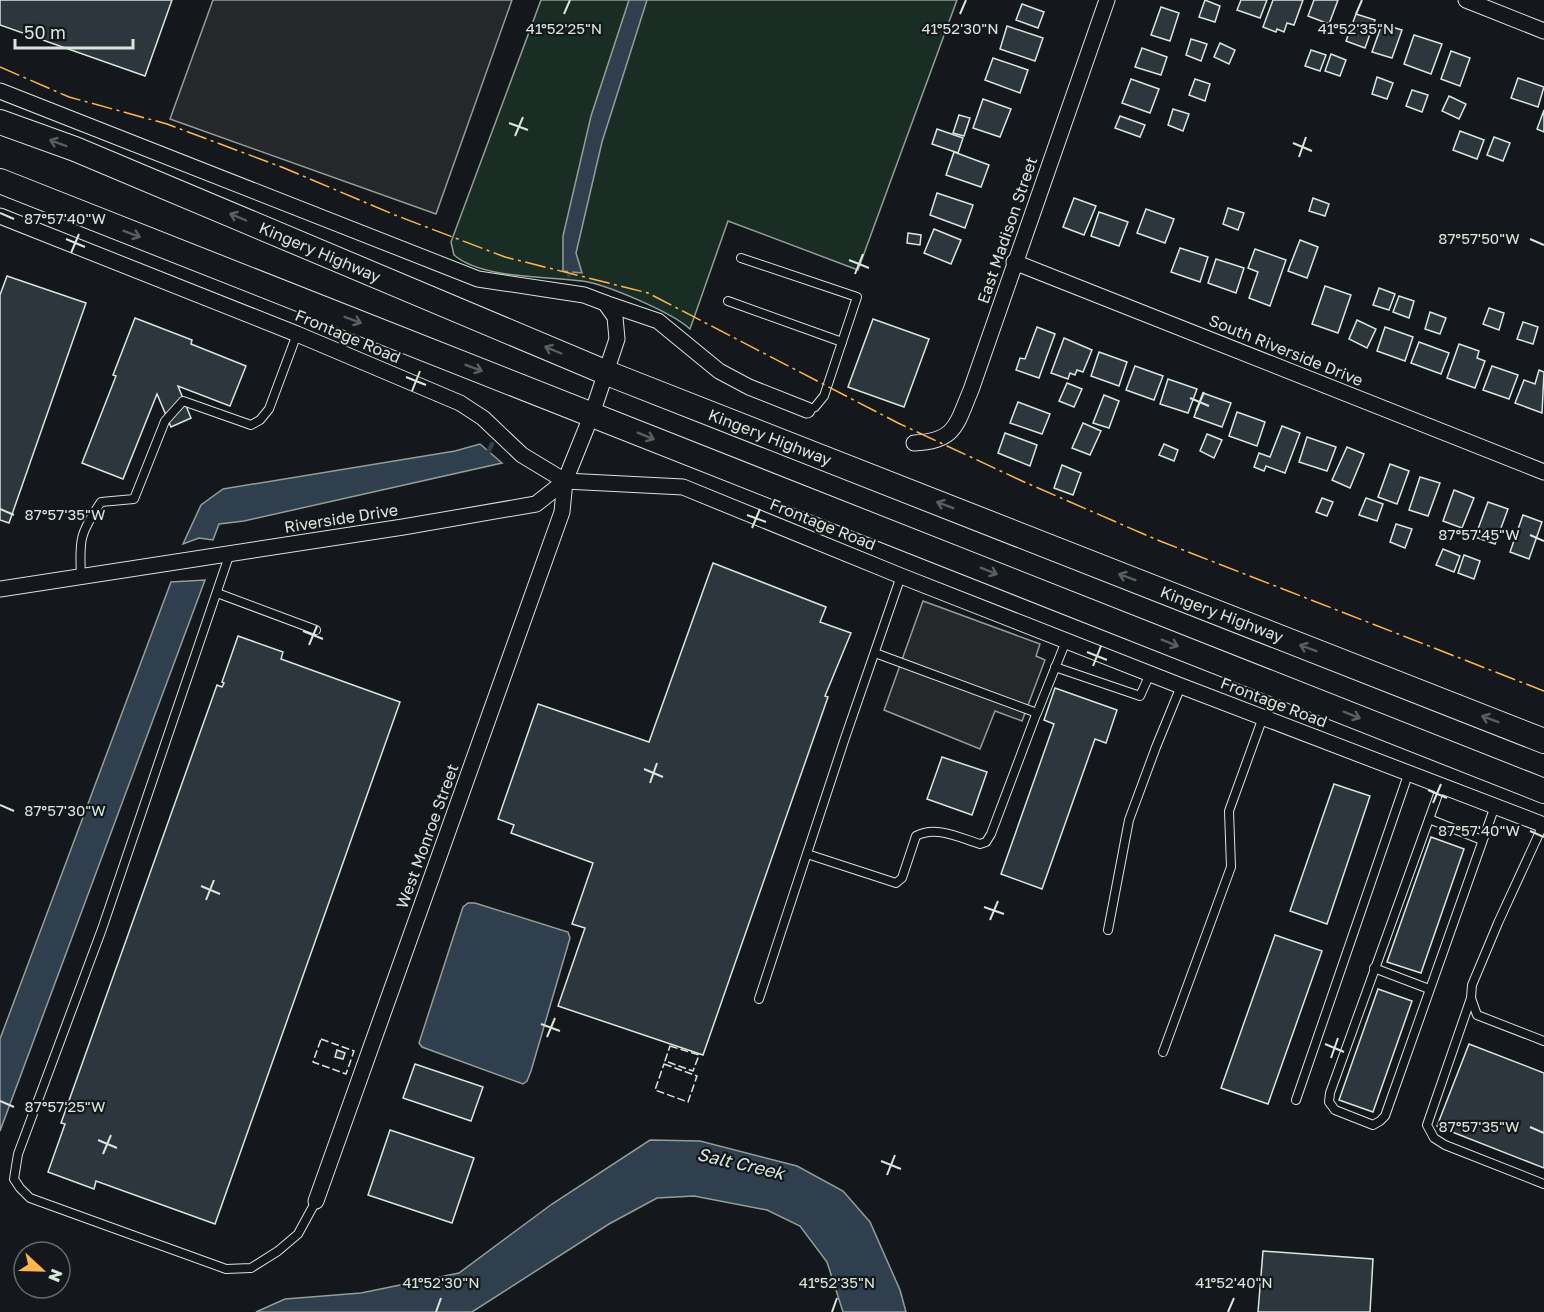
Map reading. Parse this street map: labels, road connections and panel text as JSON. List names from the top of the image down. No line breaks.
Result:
{"streets":{"highway":["Kingery Highway"],"street":["East Madison Street","Frontage Road","South Riverside Drive","Riverside Drive","West Monroe Street"]},"crossings":[["East Madison Street","South Riverside Drive"],["Kingery Highway","Riverside Drive"],["Frontage Road","Riverside Drive"],["Frontage Road","West Monroe Street"],["Riverside Drive","West Monroe Street"]],"water":["Salt Creek"],"scale_bar":"50 m","north":"right","coordinates":["41°52'25\"N","41°52'30\"N","41°52'35\"N","87°57'40\"W","87°57'50\"W","87°57'35\"W","87°57'45\"W","87°57'30\"W","87°57'25\"W","41°52'40\"N"]}
